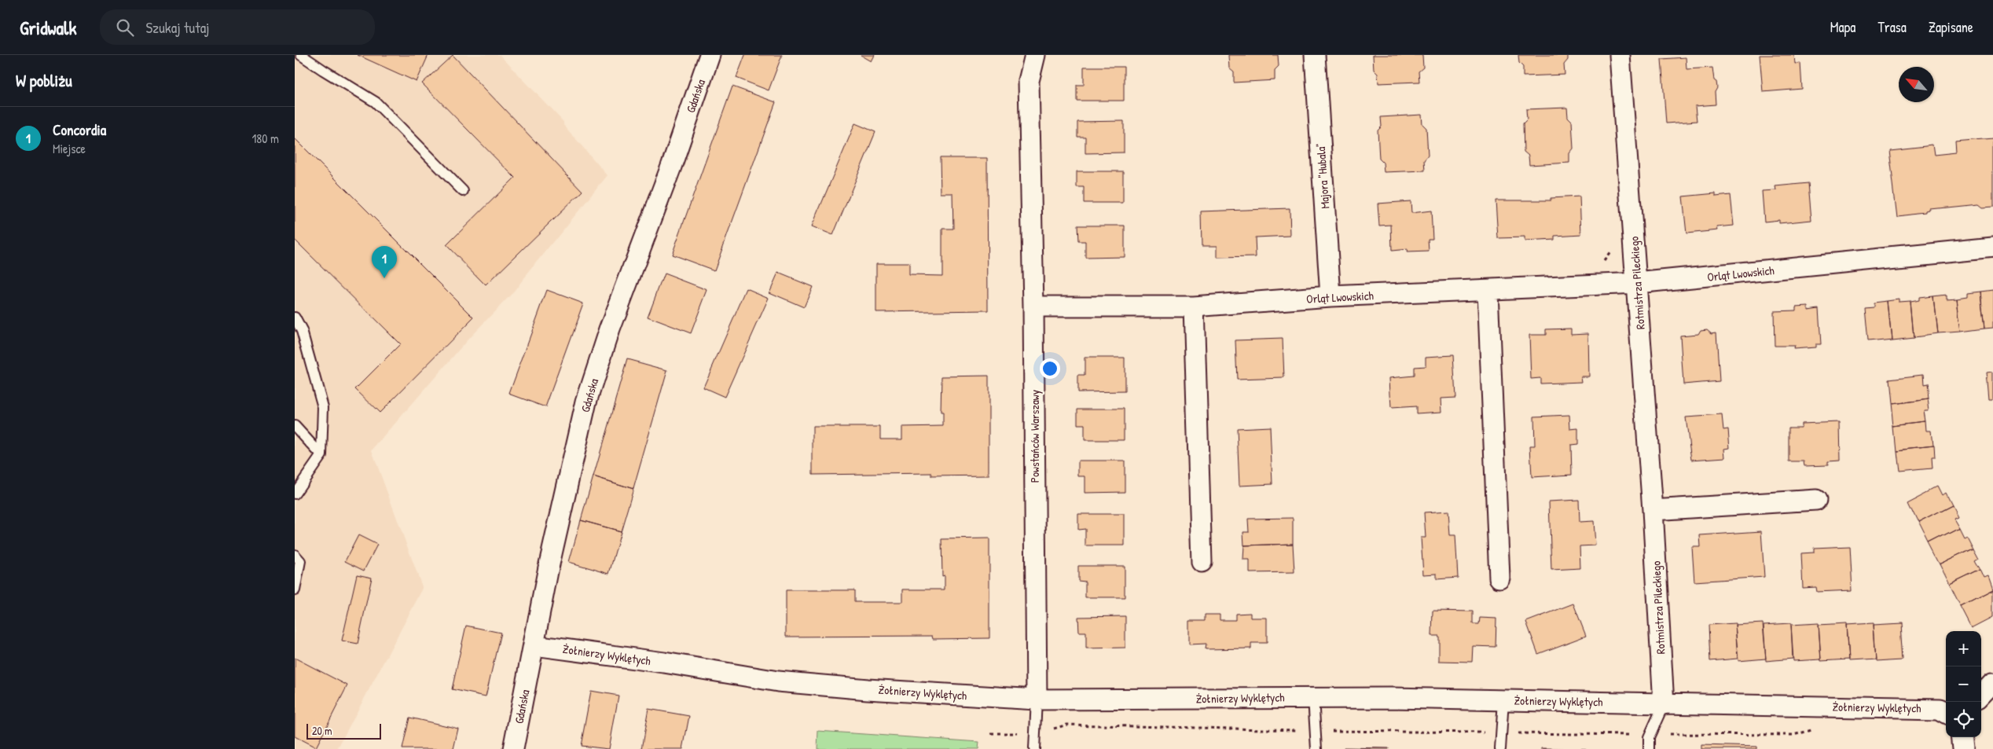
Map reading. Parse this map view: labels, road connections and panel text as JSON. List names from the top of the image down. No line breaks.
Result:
{"streets":{"street":["Gdańska","Majora \"Hubala\"","Orląt Lwowskich","Rotmistrza Pileckiego","Powstańców Warszawy","Żołnierzy Wyklętych"]},"crossings":[["Gdańska","Żołnierzy Wyklętych"],["Majora \"Hubala\"","Orląt Lwowskich"],["Orląt Lwowskich","Rotmistrza Pileckiego"],["Orląt Lwowskich","Powstańców Warszawy"],["Rotmistrza Pileckiego","Żołnierzy Wyklętych"],["Powstańców Warszawy","Żołnierzy Wyklętych"]],"scale_bar":"20 m","north":"top left","page":{"header":"Gridwalk","search":"Szukaj tutaj","nav":["Mapa","Trasa","Zapisane"],"heading":"W pobliżu","list":[{"mark":"1","name":"Concordia","note":"Miejsce","value":"180 m"}],"pins":"1","map_buttons":["+","−"],"scale":"20 m"}}
